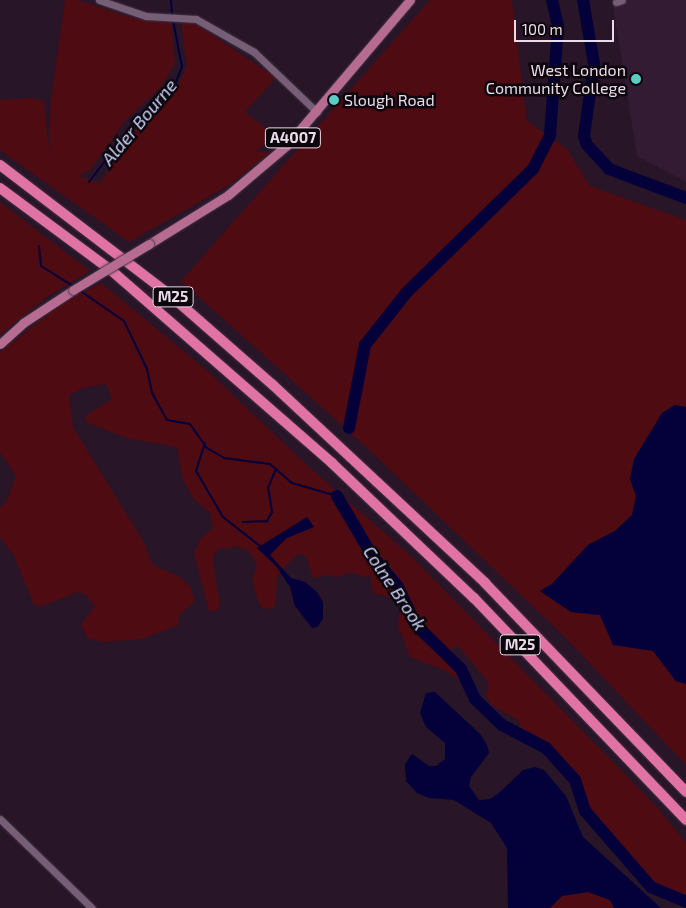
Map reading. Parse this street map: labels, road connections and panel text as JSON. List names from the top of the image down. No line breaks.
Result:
{"streets":{"highway":["M25"],"main road":["A4007"]},"water":["Alder Bourne","Colne Brook"],"places":["West London Community College","Slough Road"],"scale_bar":"100 m"}
